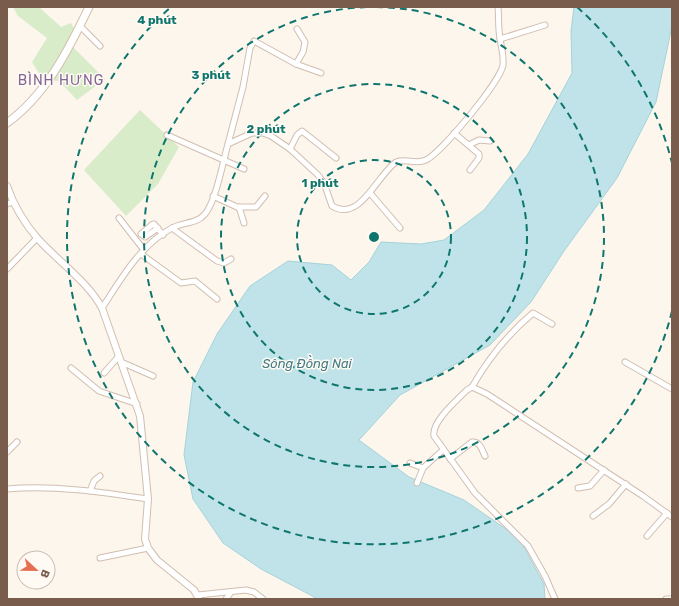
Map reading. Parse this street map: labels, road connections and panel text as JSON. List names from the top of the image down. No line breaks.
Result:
{"districts":["BÌNH HƯNG"],"water":["Sông Đồng Nai"],"north":"right","rings":["4 phút","3 phút","2 phút","1 phút"]}
